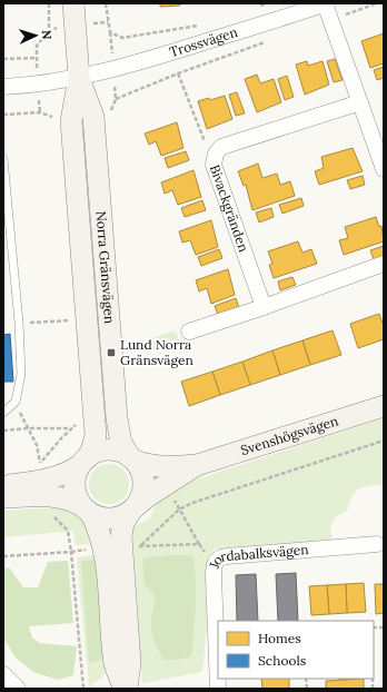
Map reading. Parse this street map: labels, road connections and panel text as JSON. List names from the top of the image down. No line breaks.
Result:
{"streets":{"street":["Trossvägen","Bivackgränden","Norra Gränsvägen","Svenshögsvägen","Jordabalksvägen"]},"crossings":[["Trossvägen","Norra Gränsvägen"],["Norra Gränsvägen","Svenshögsvägen"]],"places":{"transit":["Lund Norra Gränsvägen"]},"legend":["Homes","Schools"],"north":"right"}
